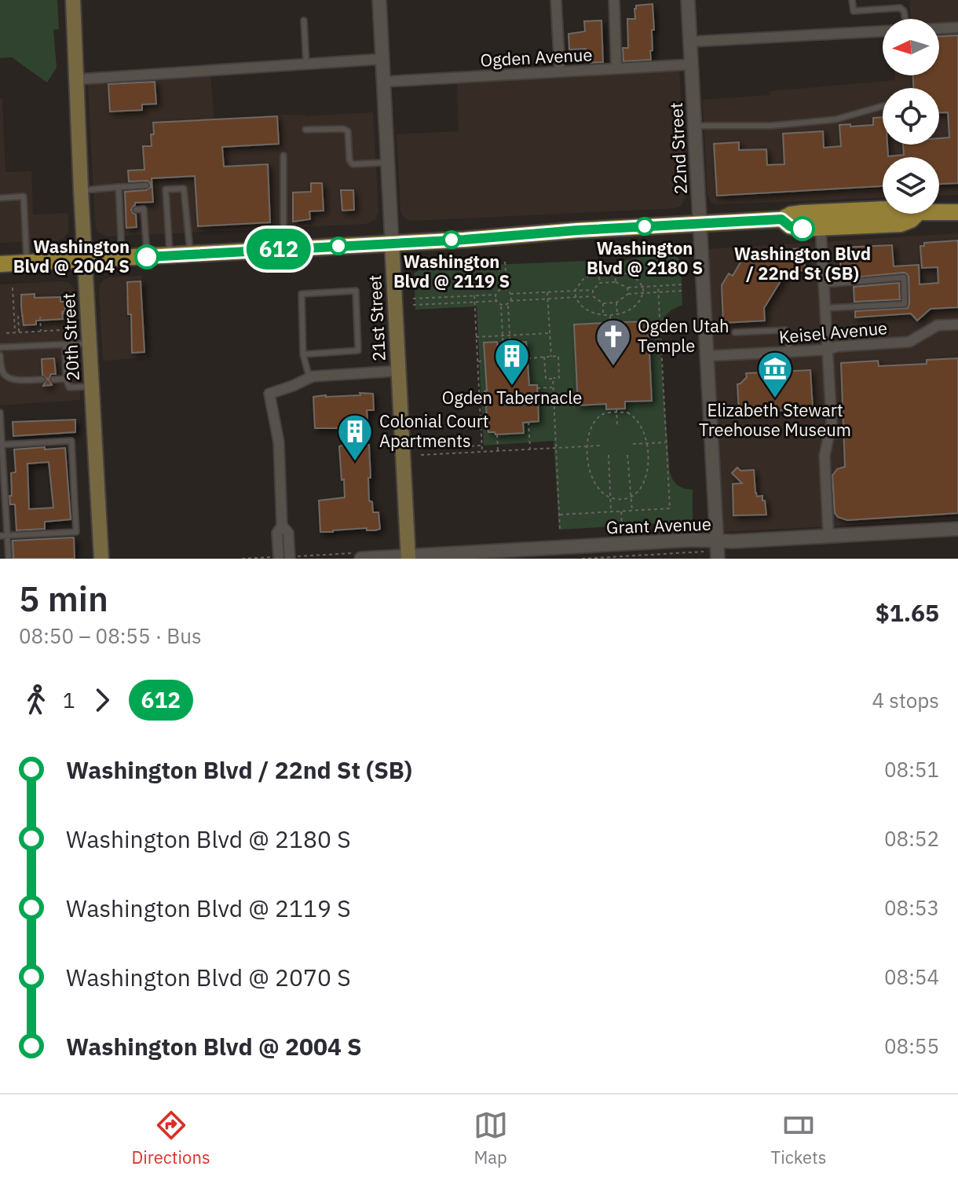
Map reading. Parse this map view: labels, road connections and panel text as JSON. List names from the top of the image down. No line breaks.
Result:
{"streets":{"main road":["21st Street","20th Street"],"street":["Ogden Avenue","22nd Street","Keisel Avenue","Grant Avenue"]},"crossings":[["Ogden Avenue","22nd Street"],["Ogden Avenue","21st Street"],["22nd Street","Keisel Avenue"],["22nd Street","Grant Avenue"],["21st Street","Grant Avenue"]],"places":{"other":["Washington Blvd @ 2180 S","Washington Blvd / 22nd St (SB)","Washington Blvd @ 2119 S","Washington Blvd @ 2004 S"],"church":["Ogden Utah Temple"],"building":["Ogden Tabernacle","Colonial Court Apartments"],"museum":["Elizabeth Stewart Treehouse Museum"]},"lines":["bus line 612"],"north":"left","page":{"on_map":"612","heading":["5 min","08:50 – 08:55 · Bus","$1.65"],"legs":["1","612","4 stops"],"list":[{"name":"Washington Blvd / 22nd St (SB)","value":"08:51"},{"name":"Washington Blvd @ 2180 S","value":"08:52"},{"name":"Washington Blvd @ 2119 S","value":"08:53"},{"name":"Washington Blvd @ 2070 S","value":"08:54"},{"name":"Washington Blvd @ 2004 S","value":"08:55"}],"tabs":["Directions","Map","Tickets"]}}
